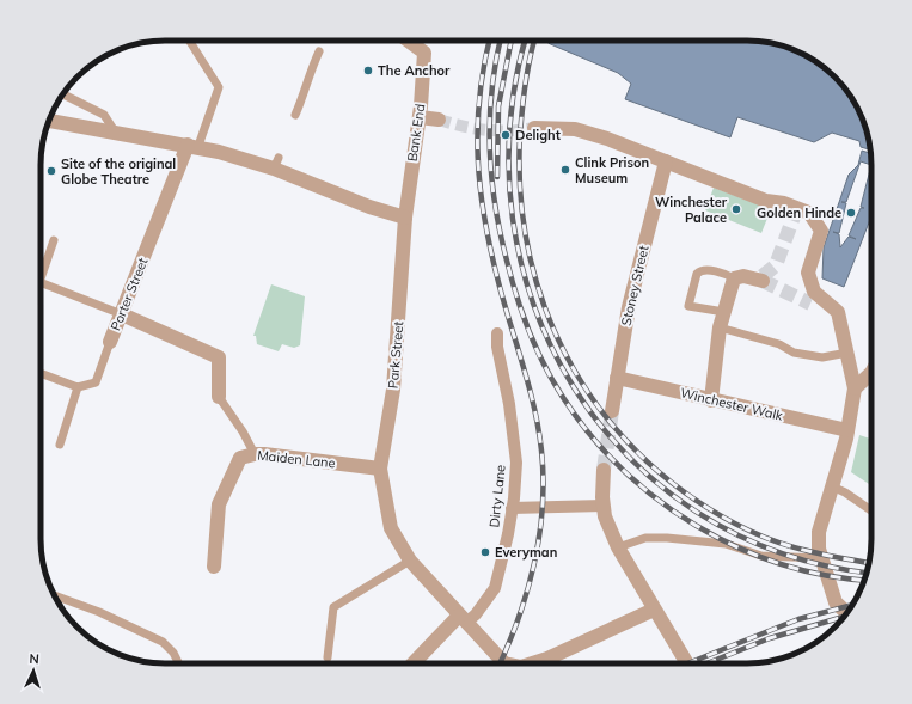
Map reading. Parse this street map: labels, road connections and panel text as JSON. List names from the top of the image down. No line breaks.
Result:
{"streets":{"street":["Bank End","Stoney Street","Porter Street","Park Street","Winchester Walk","Maiden Lane","Dirty Lane"]},"crossings":[["Bank End","Park Street"],["Stoney Street","Winchester Walk"],["Park Street","Maiden Lane"],["Park Street","Dirty Lane"]],"places":["The Anchor","Delight","Clink Prison Museum","Site of the original Globe Theatre","Winchester Palace","Golden Hinde","Everyman"],"north":"top"}
